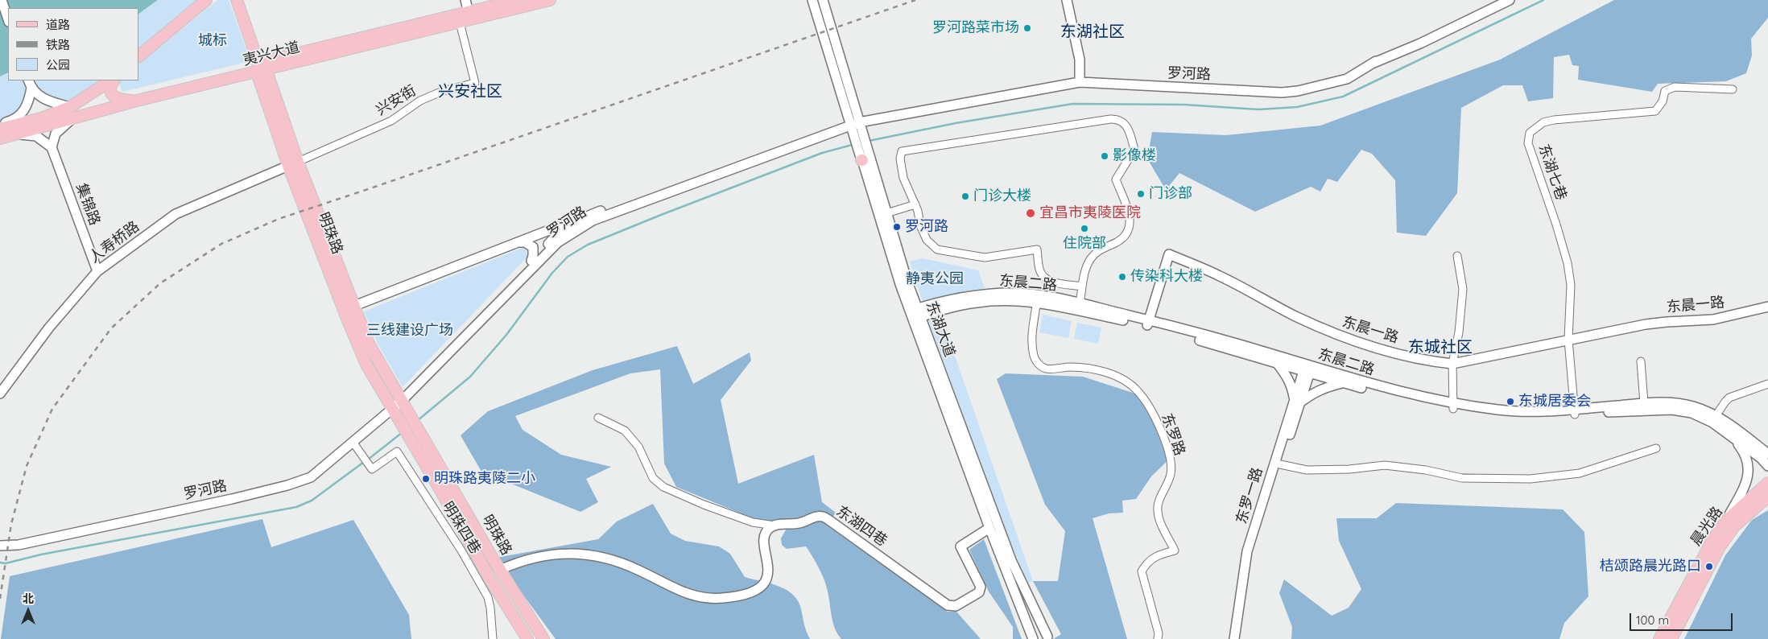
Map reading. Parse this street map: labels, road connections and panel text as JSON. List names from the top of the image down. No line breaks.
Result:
{"streets":{"main road":["夷兴大道","罗河路","集锦路","明珠路","人寿桥路","东晨二路","东晨一路","东湖大道","东罗一路","东湖四巷","晨光路"],"street":["兴安街","东湖七巷","东罗路","明珠四巷"]},"crossings":[["夷兴大道","兴安街"],["夷兴大道","明珠路"],["罗河路","明珠路"],["罗河路","东湖大道"],["罗河路","明珠四巷"],["兴安街","明珠路"],["兴安街","人寿桥路"],["东湖七巷","东晨二路"],["东湖七巷","东晨一路"],["集锦路","人寿桥路"],["明珠路","人寿桥路"],["东晨二路","东晨一路"],["东晨二路","东湖大道"],["东晨二路","东罗路"],["东晨二路","东罗一路"],["东湖大道","东湖四巷"]],"districts":["东湖社区","兴安社区","东城社区"],"parks":["城标","静夷公园","三线建设广场"],"places":["罗河路菜市场","影像楼","门诊部","门诊大楼","宜昌市夷陵医院","罗河路","住院部","传染科大楼","东城居委会","明珠路夷陵二小","桔颂路晨光路口"],"legend":["道路","铁路","公园"],"scale_bar":"100 m","north":"top"}
